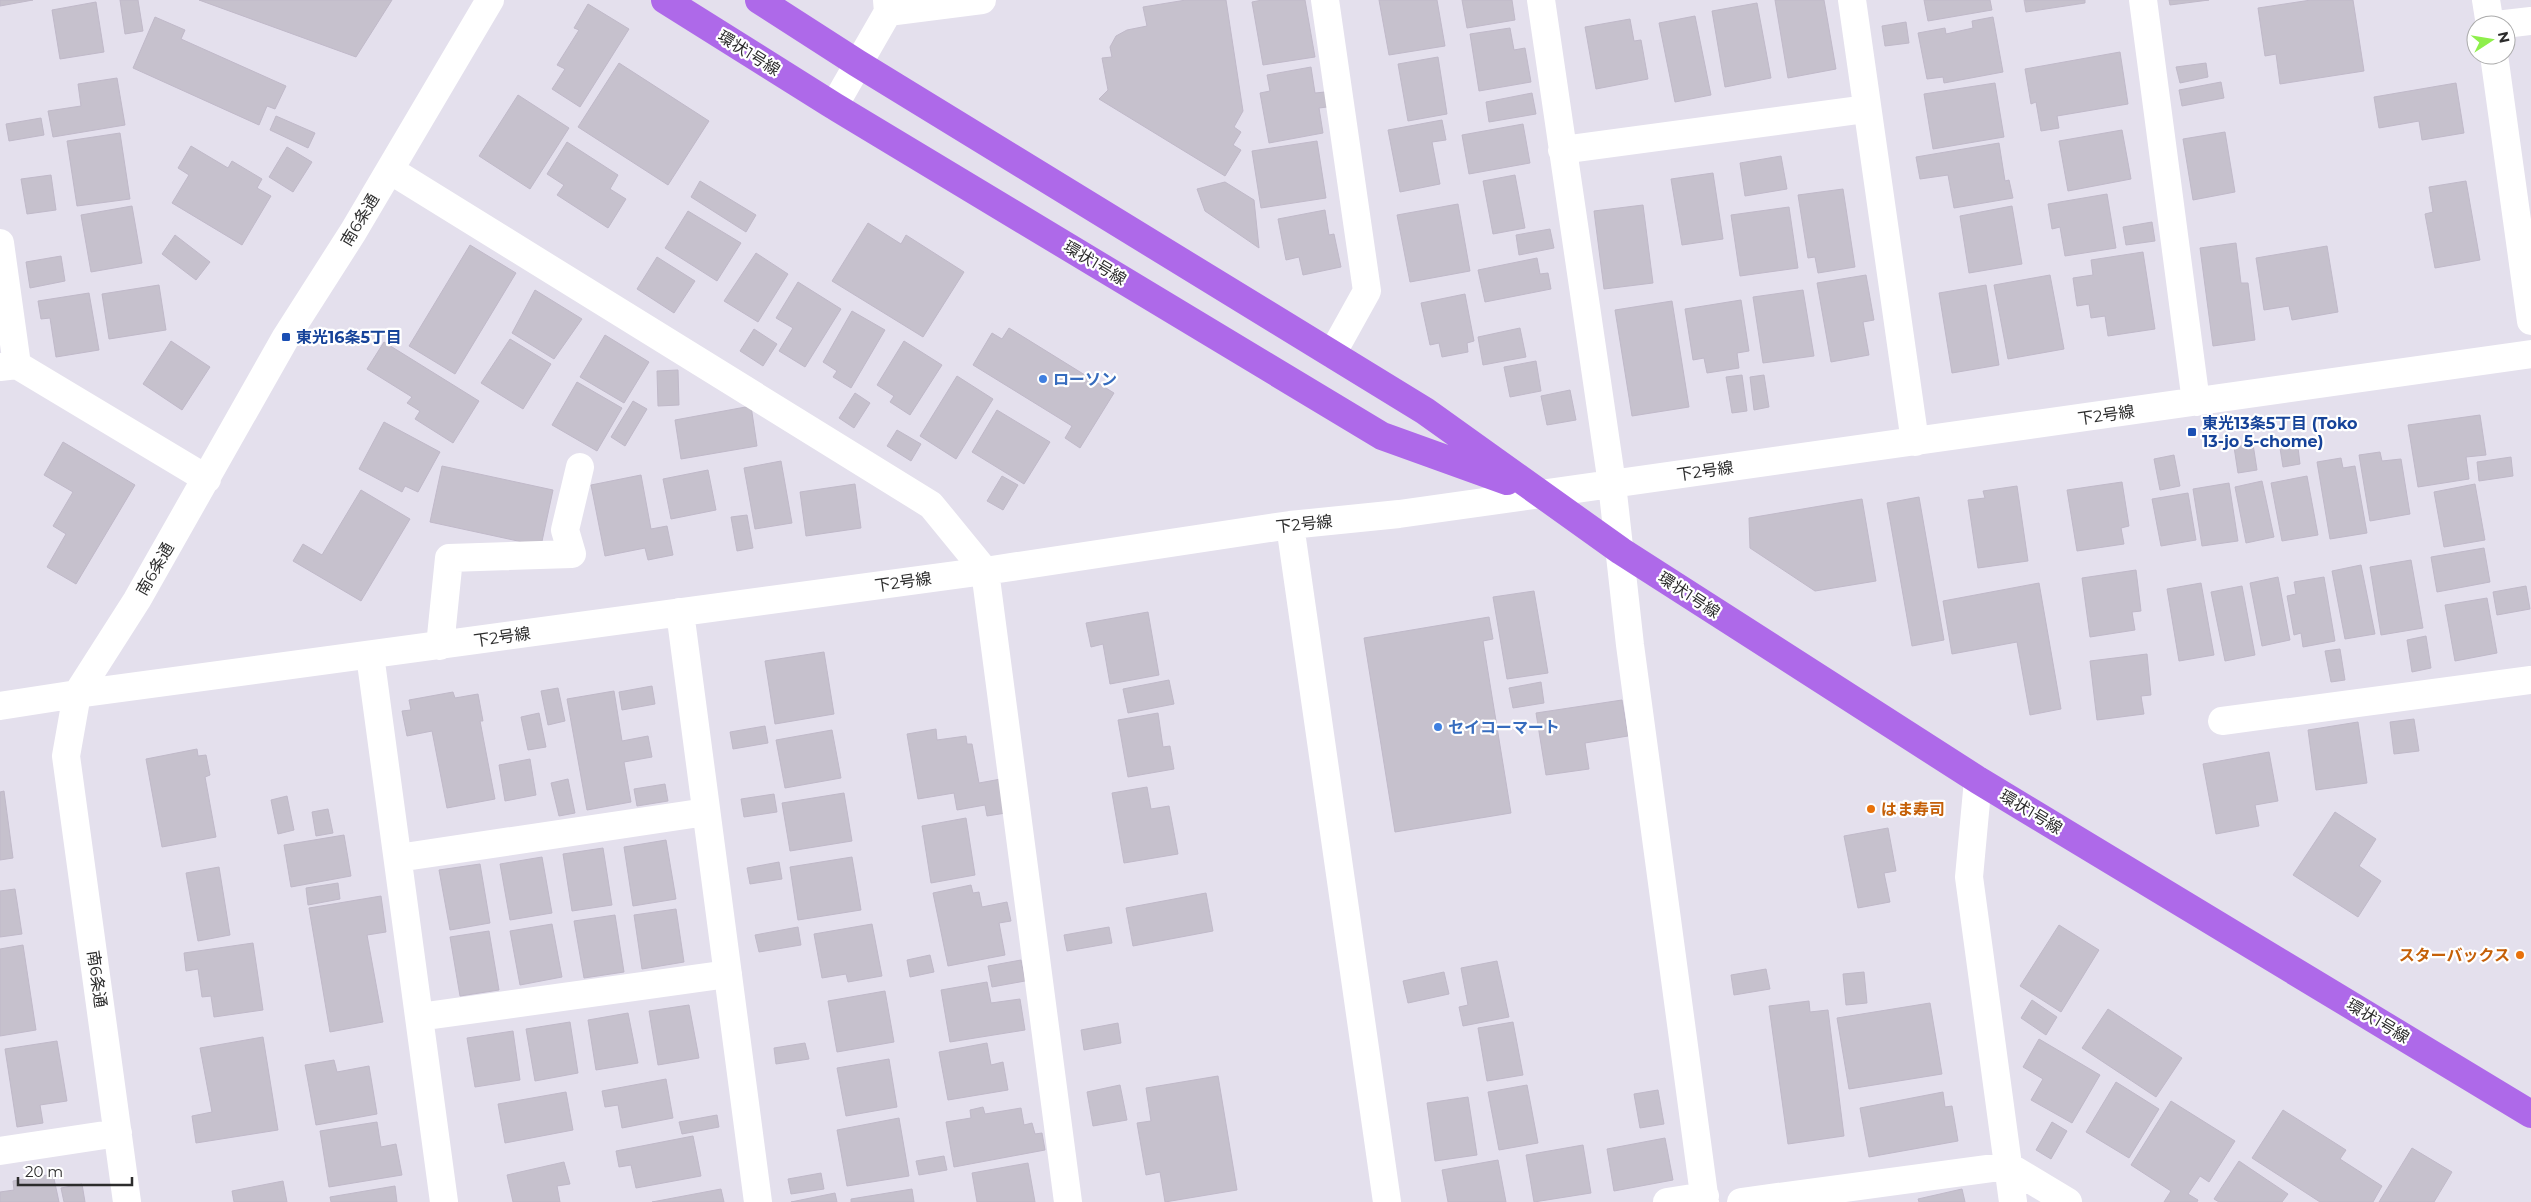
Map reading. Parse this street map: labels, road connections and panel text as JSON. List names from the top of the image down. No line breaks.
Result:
{"streets":{"main road":["環状1号線"],"street":["南6条通","下2号線"]},"crossings":[["環状1号線","下2号線"],["南6条通","下2号線"]],"places":{"transit":["東光16条5丁目","東光13条5丁目 (Toko 13-jo 5-chome)"],"other":["ローソン","セイコーマート","はま寿司","スターバックス"]},"scale_bar":"20 m","north":"right"}
